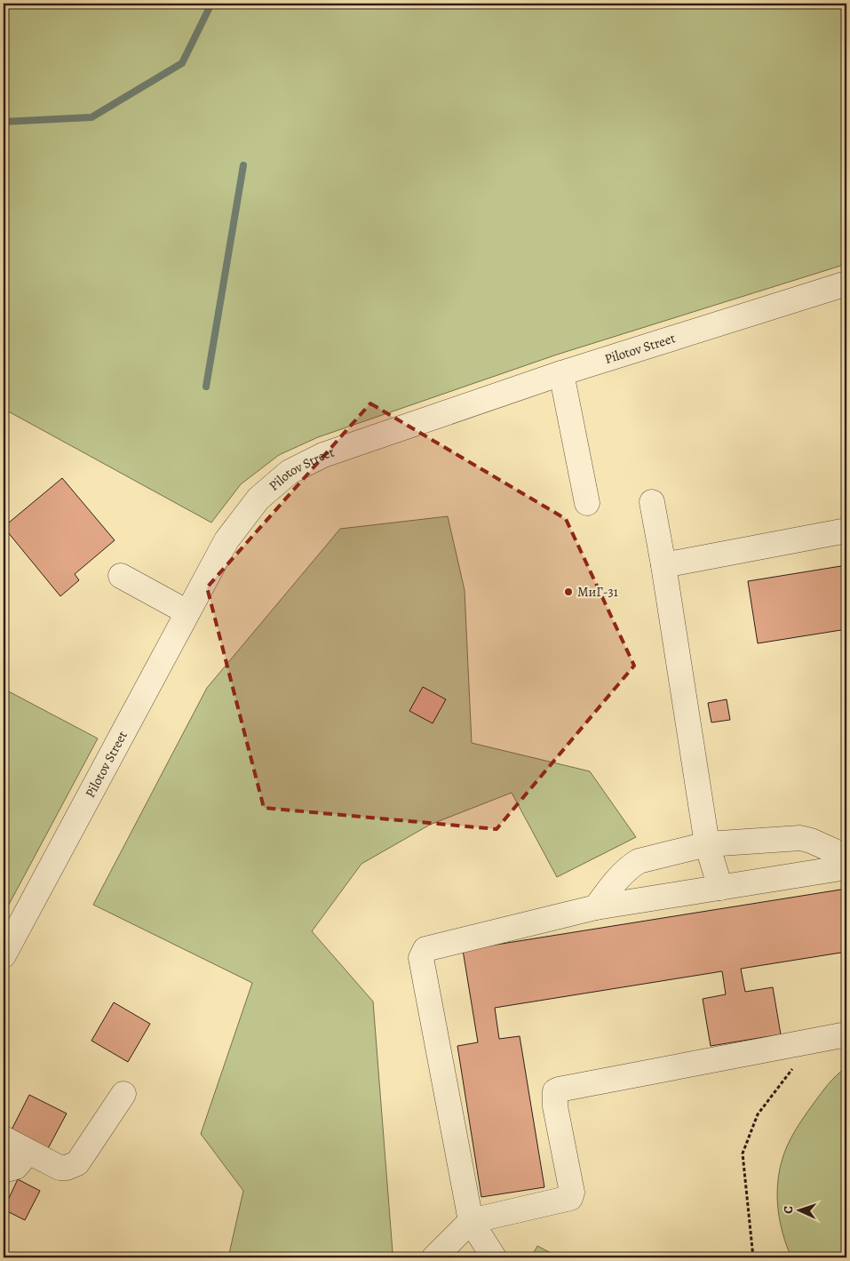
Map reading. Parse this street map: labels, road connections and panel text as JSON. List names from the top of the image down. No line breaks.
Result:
{"streets":{"street":["Pilotov Street"]},"places":["МиГ-31"],"north":"left"}
